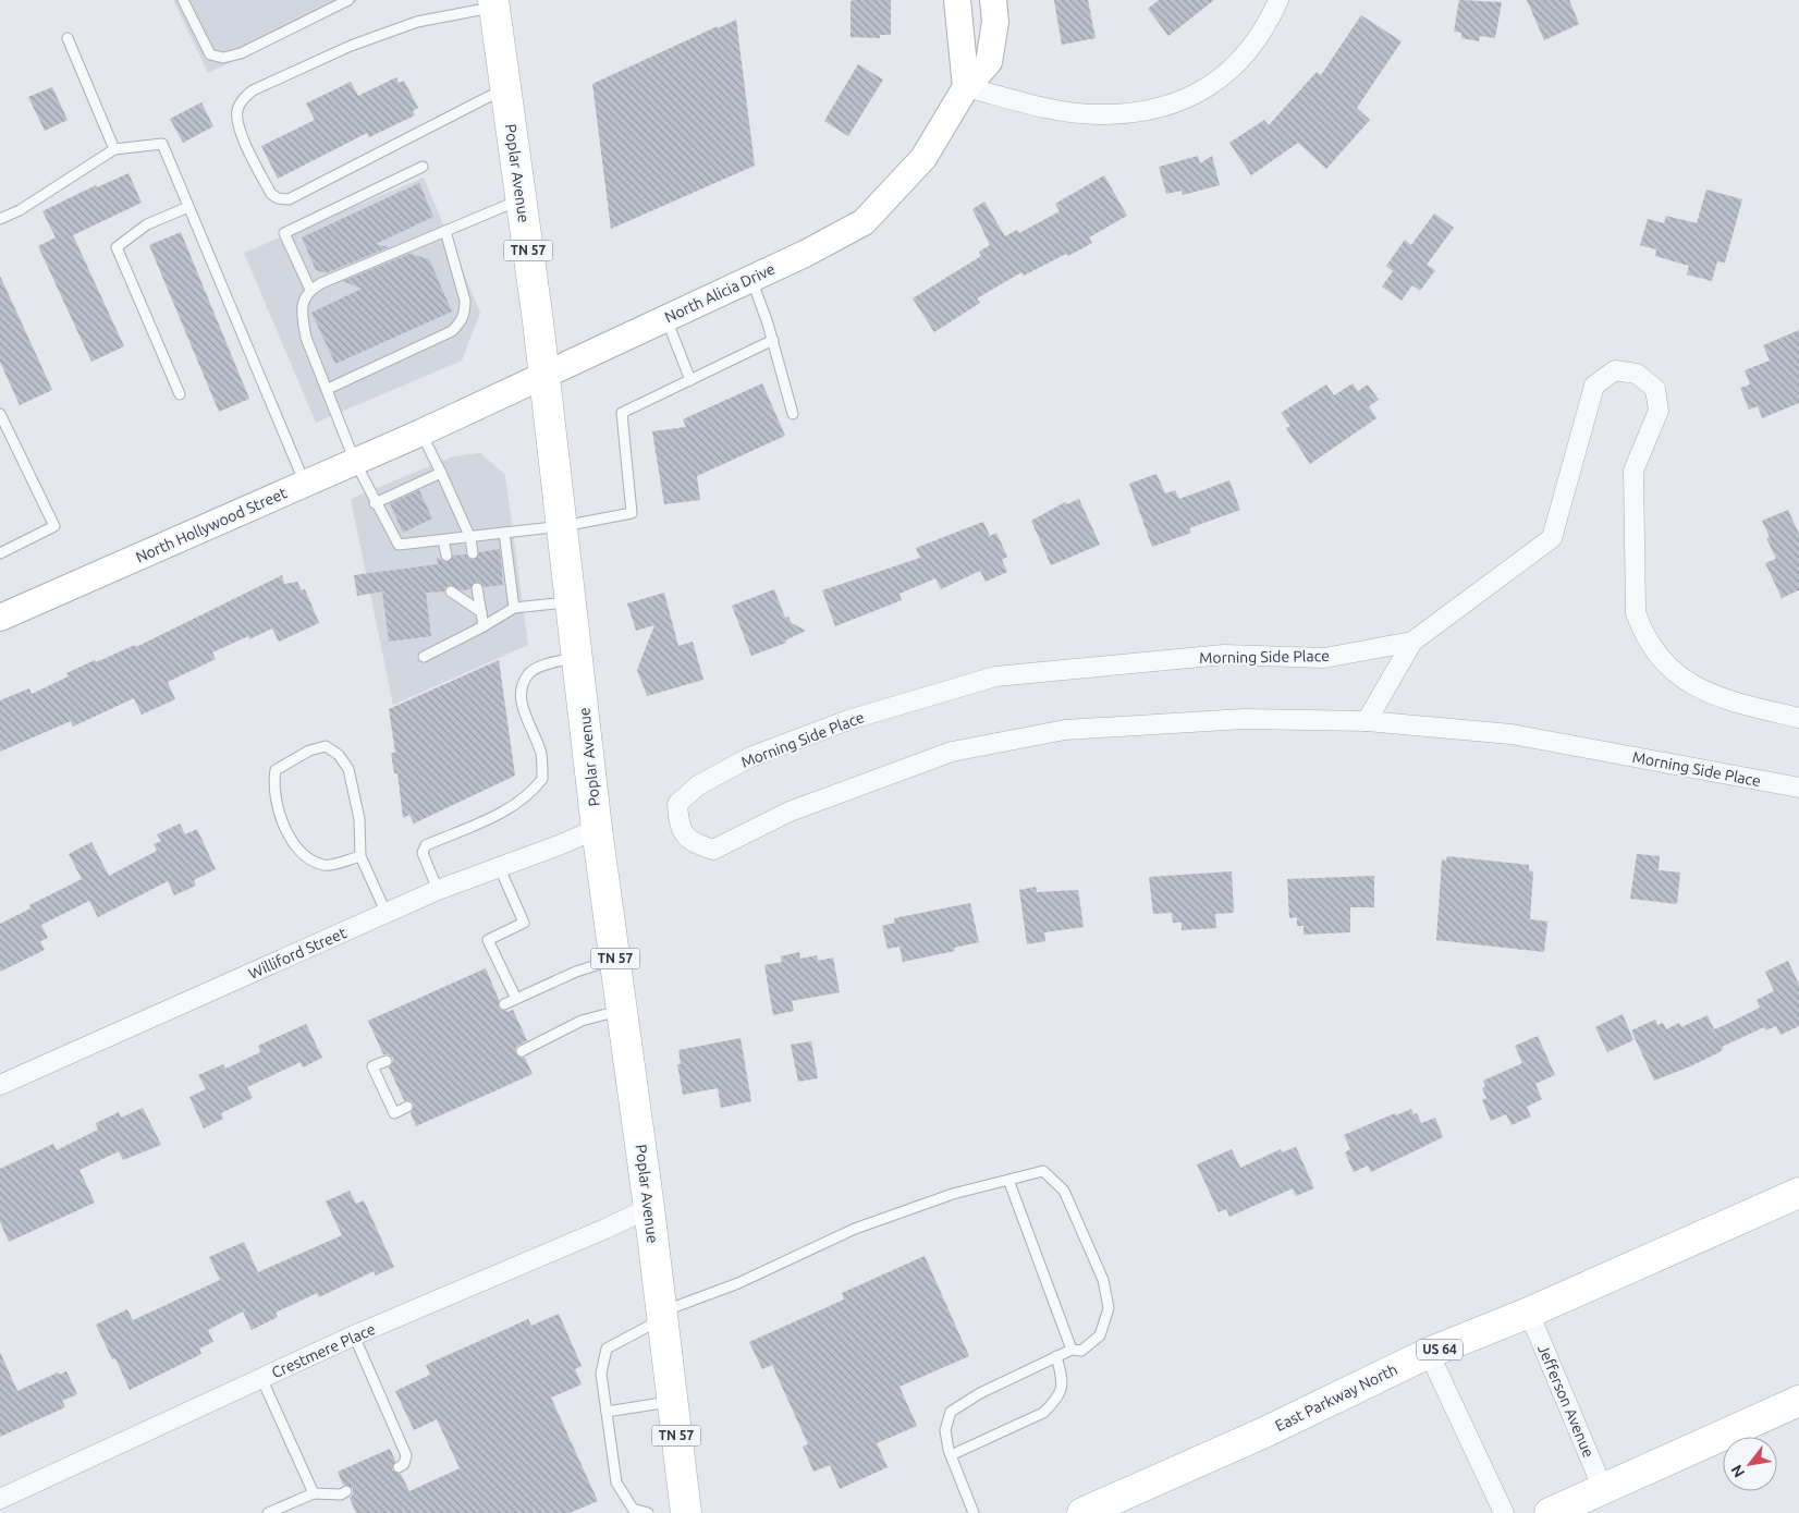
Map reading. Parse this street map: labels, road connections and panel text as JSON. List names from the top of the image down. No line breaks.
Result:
{"streets":{"main road":["Poplar Avenue","TN 57","North Alicia Drive","North Hollywood Street","US 64","East Parkway North"],"street":["Morning Side Place","Williford Street","Crestmere Place","Jefferson Avenue"]},"crossings":[["Poplar Avenue","North Alicia Drive"],["Poplar Avenue","Williford Street"],["Poplar Avenue","Crestmere Place"],["North Alicia Drive","North Hollywood Street"],["East Parkway North","Jefferson Avenue"]],"north":"bottom left"}
